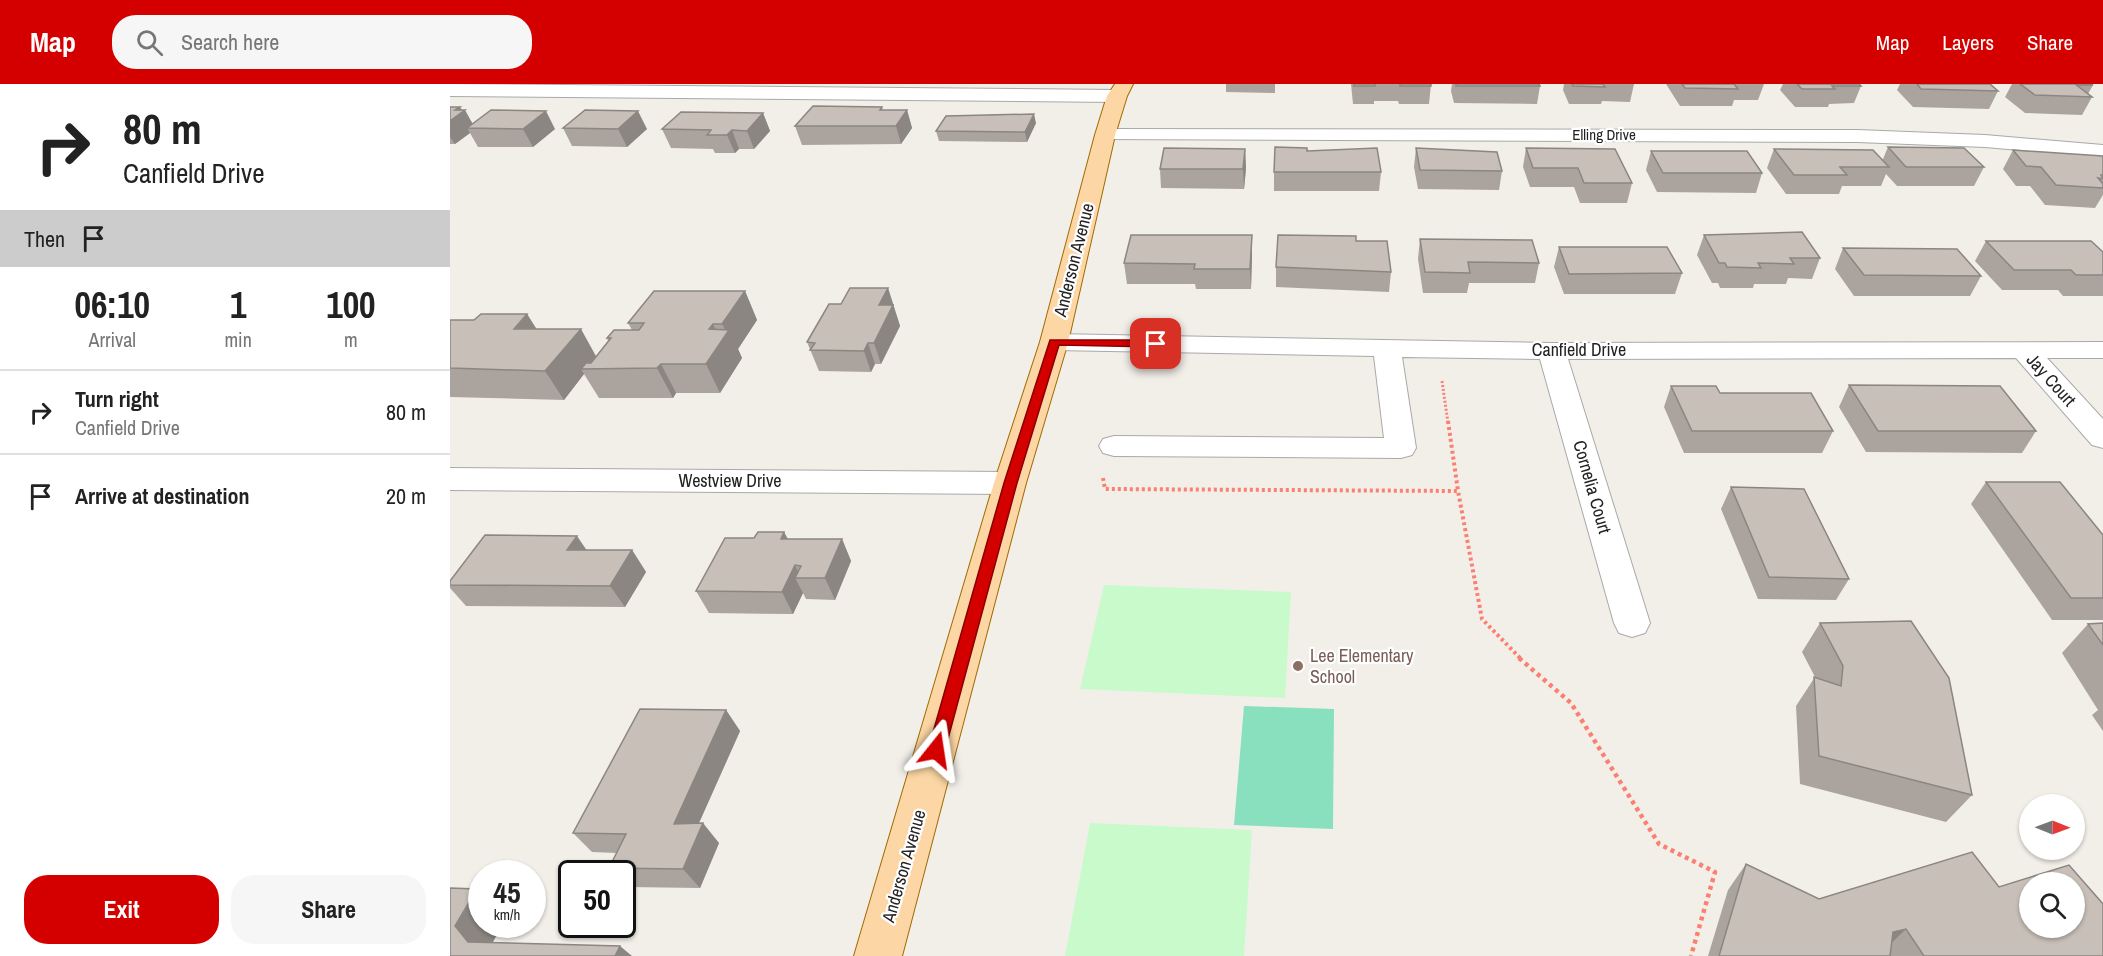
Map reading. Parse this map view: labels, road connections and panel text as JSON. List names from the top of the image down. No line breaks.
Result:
{"streets":{"main road":["Anderson Avenue"],"street":["Elling Drive","Canfield Drive","Jay Court","Westview Drive","Cornelia Court"]},"crossings":[["Elling Drive","Anderson Avenue"],["Anderson Avenue","Canfield Drive"],["Anderson Avenue","Westview Drive"],["Canfield Drive","Jay Court"],["Canfield Drive","Cornelia Court"]],"places":["Lee Elementary School"],"north":"right","page":{"header":"Map","search":"Search here","nav":["Map","Layers","Share"],"turn":["80 m","Canfield Drive"],"then":"Then","eta":["06:10","Arrival","1","min","100","m"],"list":[{"name":"Turn right","note":"Canfield Drive","value":"80 m"},{"name":"Arrive at destination","value":"20 m"}],"speed":"45 km/h","limit":"50","buttons":["Exit","Share"]}}
